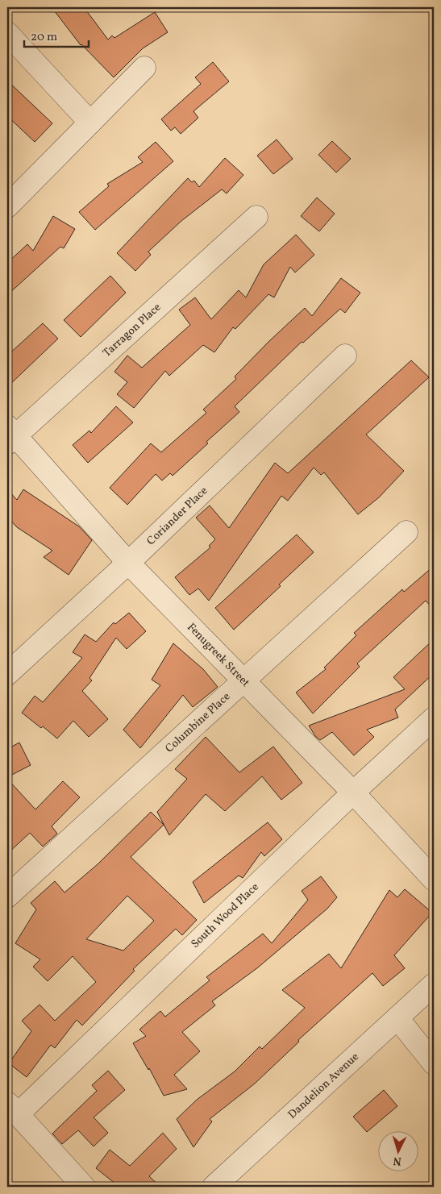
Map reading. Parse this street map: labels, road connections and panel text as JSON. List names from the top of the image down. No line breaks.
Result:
{"streets":{"street":["Tarragon Place","Coriander Place","Fenugreek Street","Columbine Place","South Wood Place","Dandelion Avenue"]},"crossings":[["Tarragon Place","Fenugreek Street"],["Coriander Place","Fenugreek Street"],["Fenugreek Street","Columbine Place"],["Fenugreek Street","South Wood Place"]],"scale_bar":"20 m","north":"bottom"}
